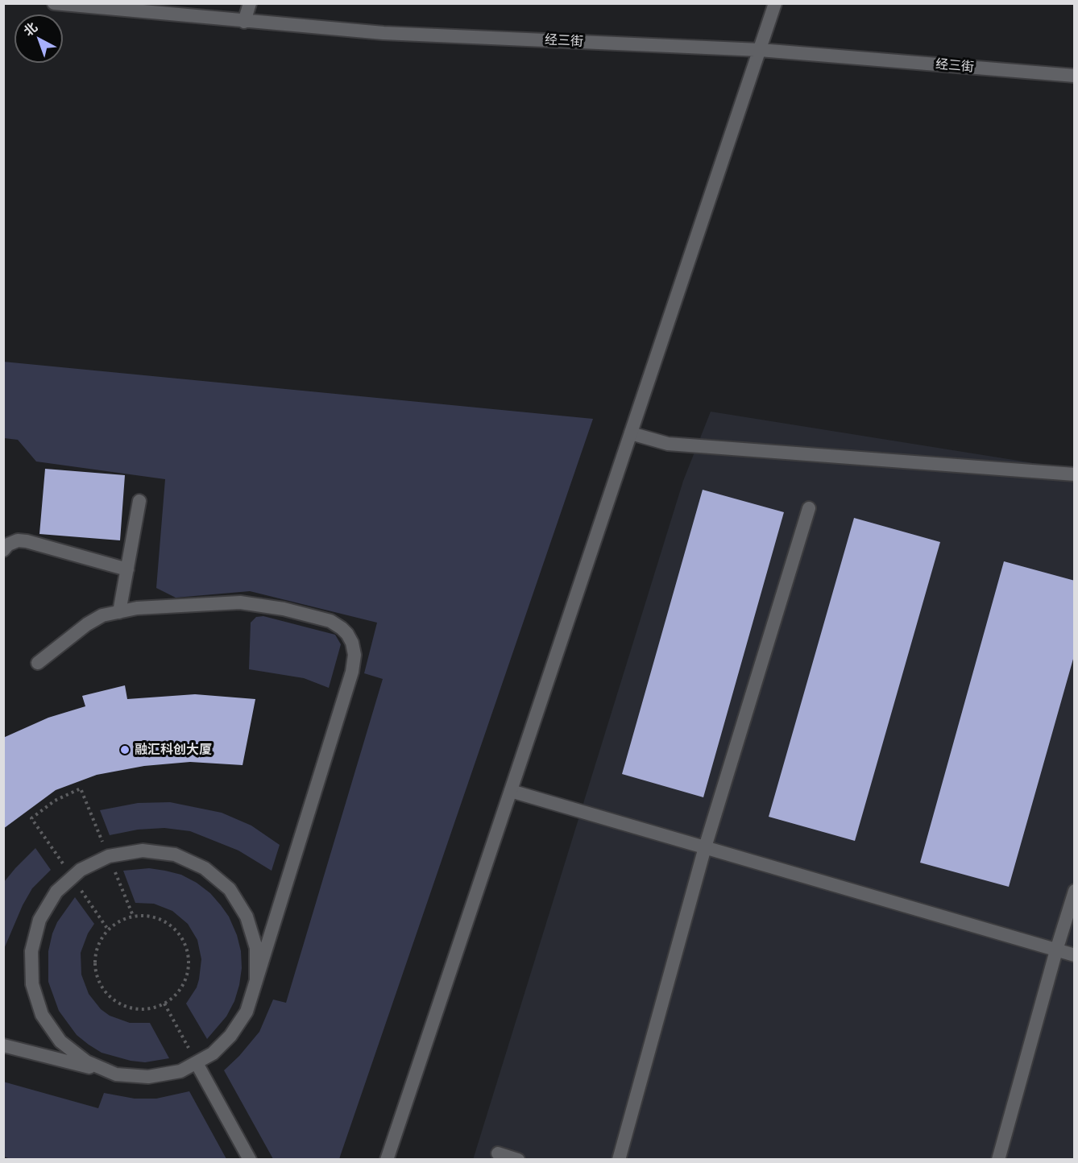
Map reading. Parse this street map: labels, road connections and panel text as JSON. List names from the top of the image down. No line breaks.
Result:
{"streets":{"street":["经三街"]},"places":["融汇科创大厦"],"north":"top left"}
